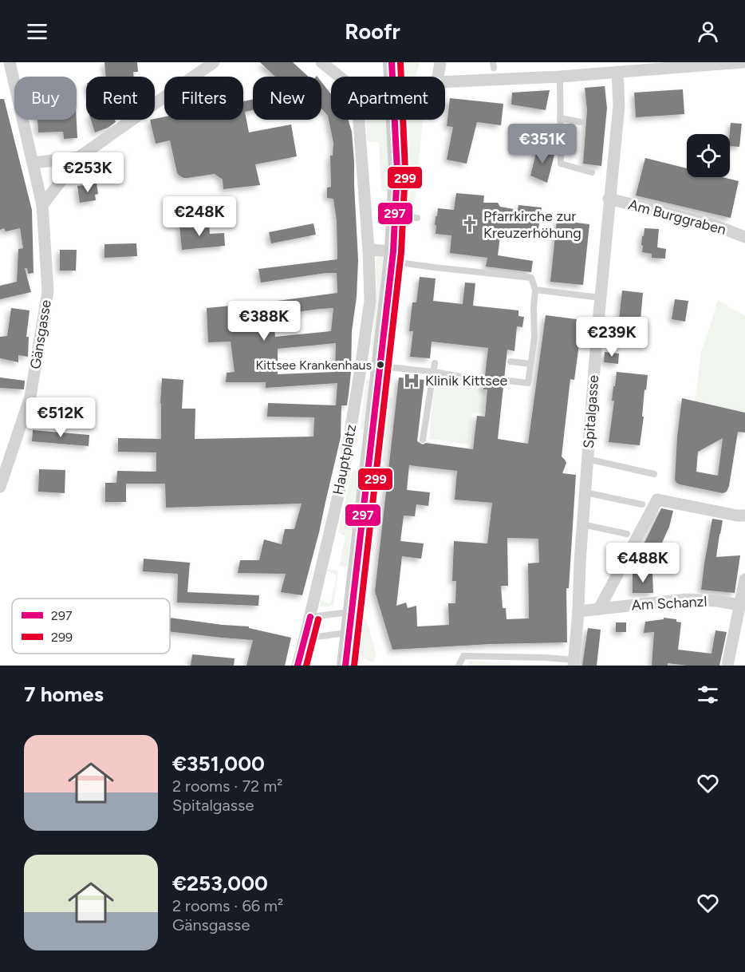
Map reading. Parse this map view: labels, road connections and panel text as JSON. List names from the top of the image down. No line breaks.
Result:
{"streets":{"street":["Am Burggraben","Gänsgasse","Spitalgasse","Hauptplatz","Am Schanzl"]},"crossings":[["Am Burggraben","Spitalgasse"],["Spitalgasse","Am Schanzl"]],"places":{"church":["Pfarrkirche zur Kreuzerhöhung"],"other":["Kittsee Krankenhaus"],"hospital":["Klinik Kittsee"]},"lines":["transit line 297","transit line 299"],"legend":["297","299"],"page":{"header":"Roofr","chip":["Buy","Rent","Filters","New","Apartment"],"price":["€351K","€253K","€248K","€388K","€239K","€512K","€488K"],"heading":"7 homes","list":[{"name":"€351,000","note":"2 rooms · 72 m² · Spitalgasse"},{"name":"€253,000","note":"2 rooms · 66 m² · Gänsgasse"}]}}
